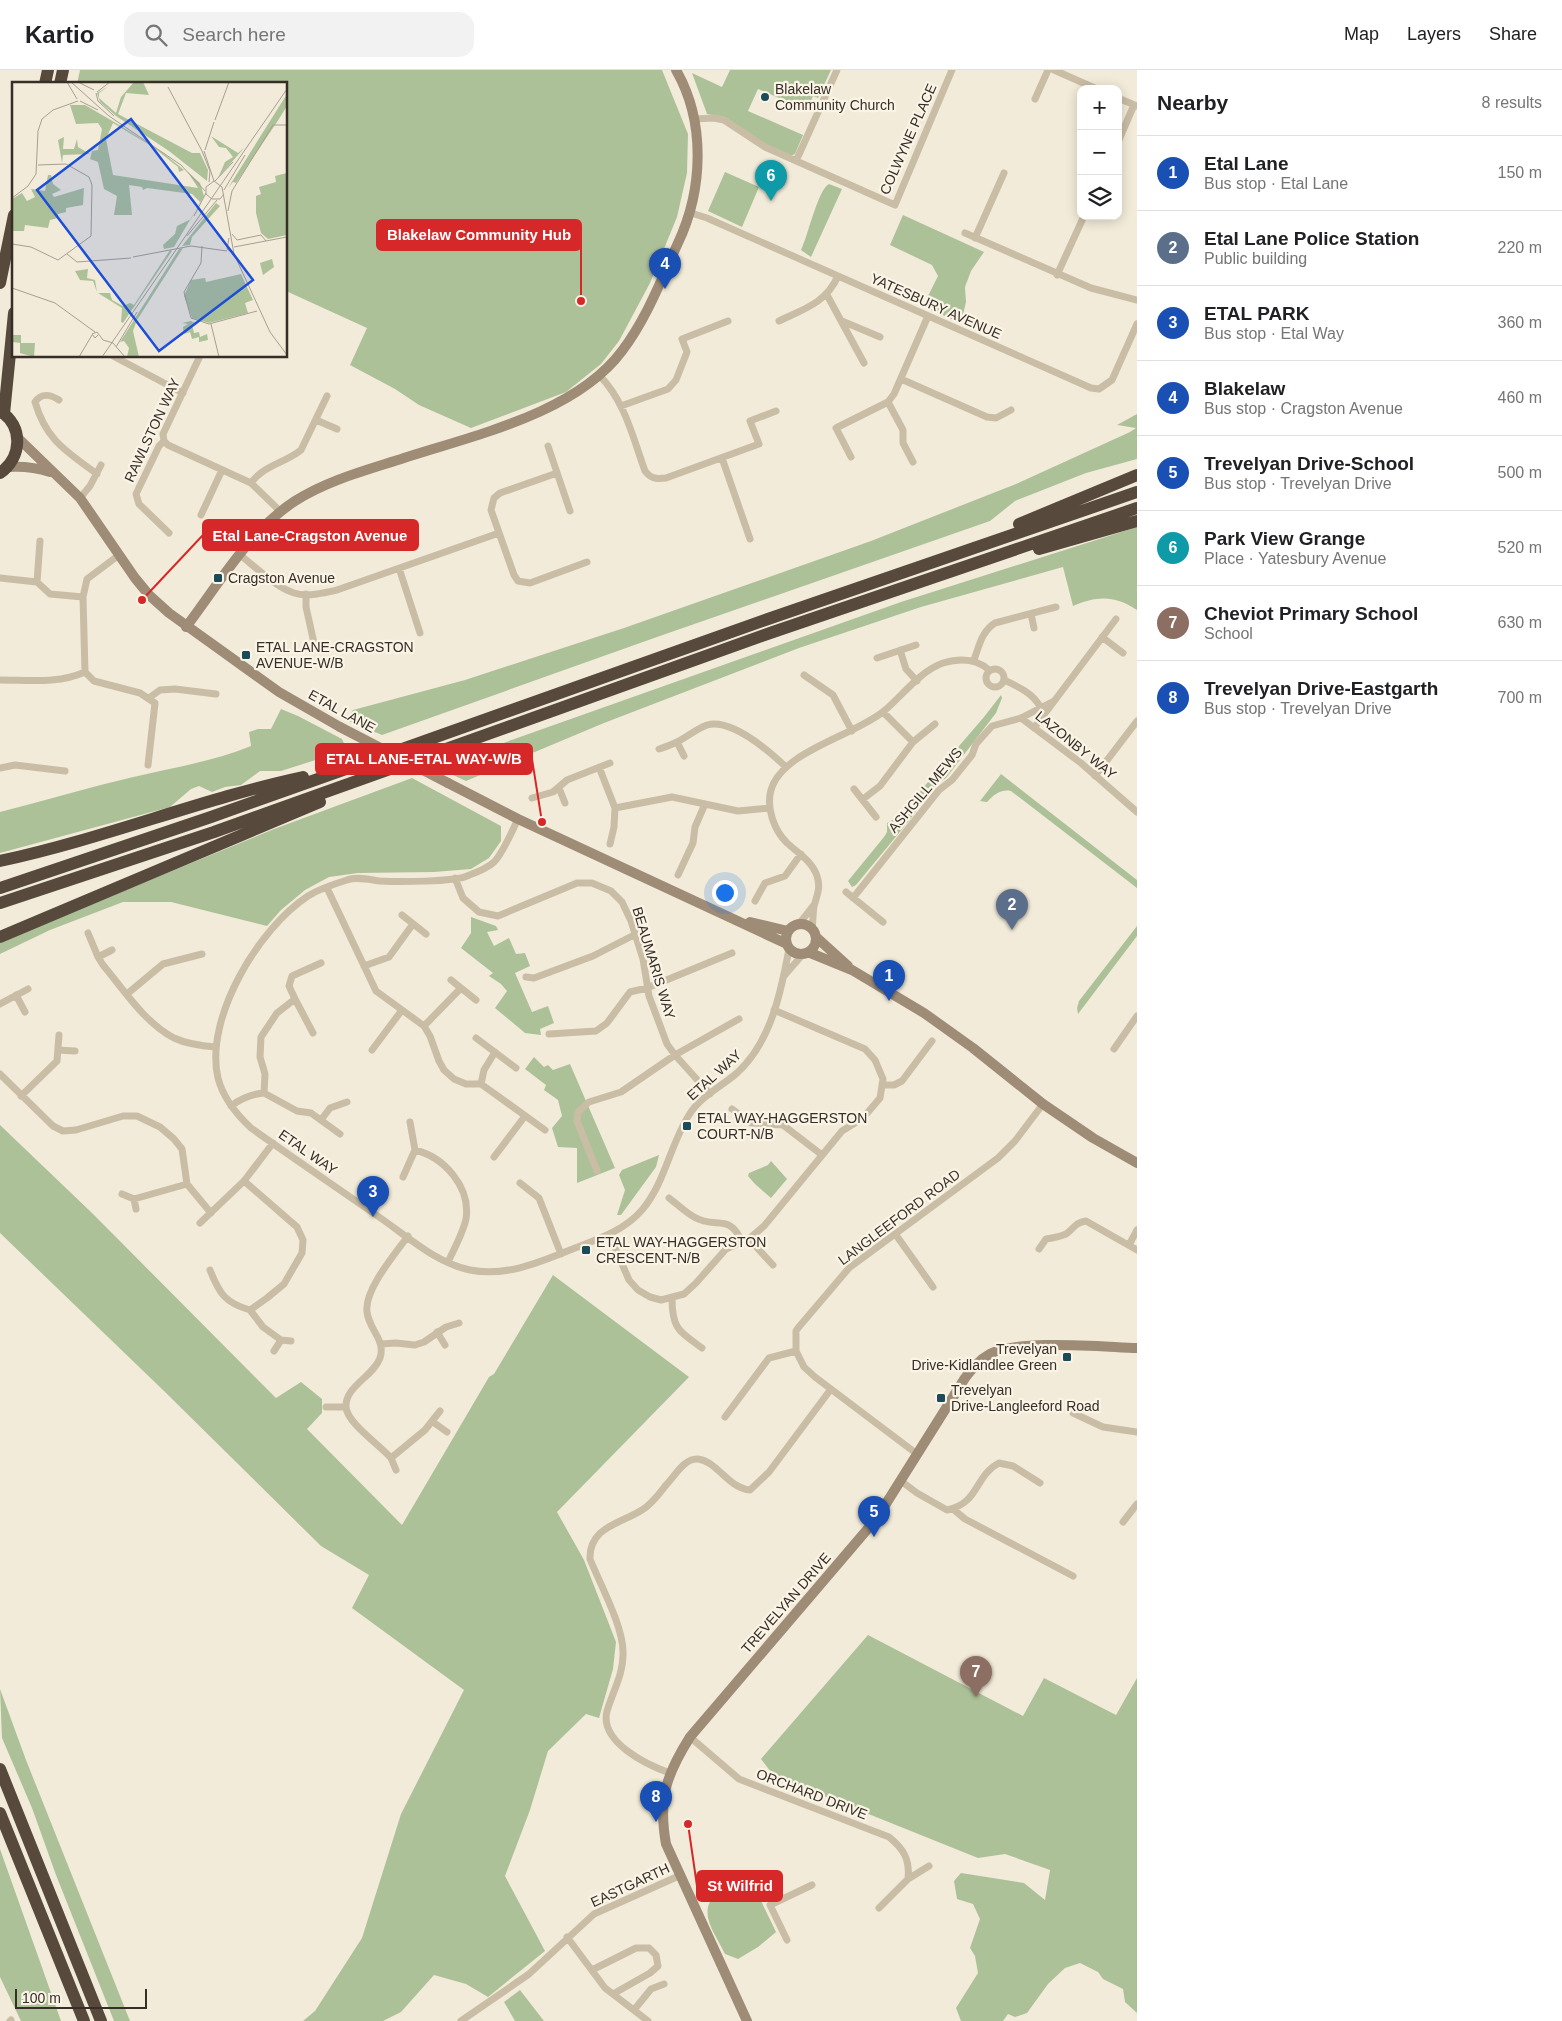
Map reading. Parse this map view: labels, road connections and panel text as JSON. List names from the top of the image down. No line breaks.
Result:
{"streets":{"street":["COLWYNE PLACE","YATESBURY AVENUE","RAWLSTON WAY","ETAL LANE","LAZONBY WAY","ASHGILL MEWS","BEAUMARIS WAY","ETAL WAY","LANGLEEFORD ROAD","TREVELYAN DRIVE","ORCHARD DRIVE","EASTGARTH"]},"crossings":[["ETAL LANE","ETAL WAY"],["LAZONBY WAY","ASHGILL MEWS"],["BEAUMARIS WAY","ETAL WAY"],["TREVELYAN DRIVE","ORCHARD DRIVE"],["TREVELYAN DRIVE","EASTGARTH"]],"places":{"other":["Blakelaw Community Church","Blakelaw Community Hub","Etal Lane-Cragston Avenue","ETAL LANE-ETAL WAY-W/B","St Wilfrid"],"transit":["Cragston Avenue","ETAL LANE-CRAGSTON AVENUE-W/B","ETAL WAY-HAGGERSTON COURT-N/B","ETAL WAY-HAGGERSTON CRESCENT-N/B","Trevelyan Drive-Kidlandlee Green","Trevelyan Drive-Langleeford Road"]},"scale_bar":"100 m","page":{"header":"Kartio","search":"Search here","nav":["Map","Layers","Share"],"heading":["Nearby","8 results"],"map_buttons":["+","−"],"list":[{"mark":"1","name":"Etal Lane","note":"Bus stop · Etal Lane","value":"150 m"},{"mark":"2","name":"Etal Lane Police Station","note":"Public building","value":"220 m"},{"mark":"3","name":"ETAL PARK","note":"Bus stop · Etal Way","value":"360 m"},{"mark":"4","name":"Blakelaw","note":"Bus stop · Cragston Avenue","value":"460 m"},{"mark":"5","name":"Trevelyan Drive-School","note":"Bus stop · Trevelyan Drive","value":"500 m"},{"mark":"6","name":"Park View Grange","note":"Place · Yatesbury Avenue","value":"520 m"},{"mark":"7","name":"Cheviot Primary School","note":"School","value":"630 m"},{"mark":"8","name":"Trevelyan Drive-Eastgarth","note":"Bus stop · Trevelyan Drive","value":"700 m"}],"pins":["6","4","2","1","3","5","7","8"],"scale":"100 m"}}
